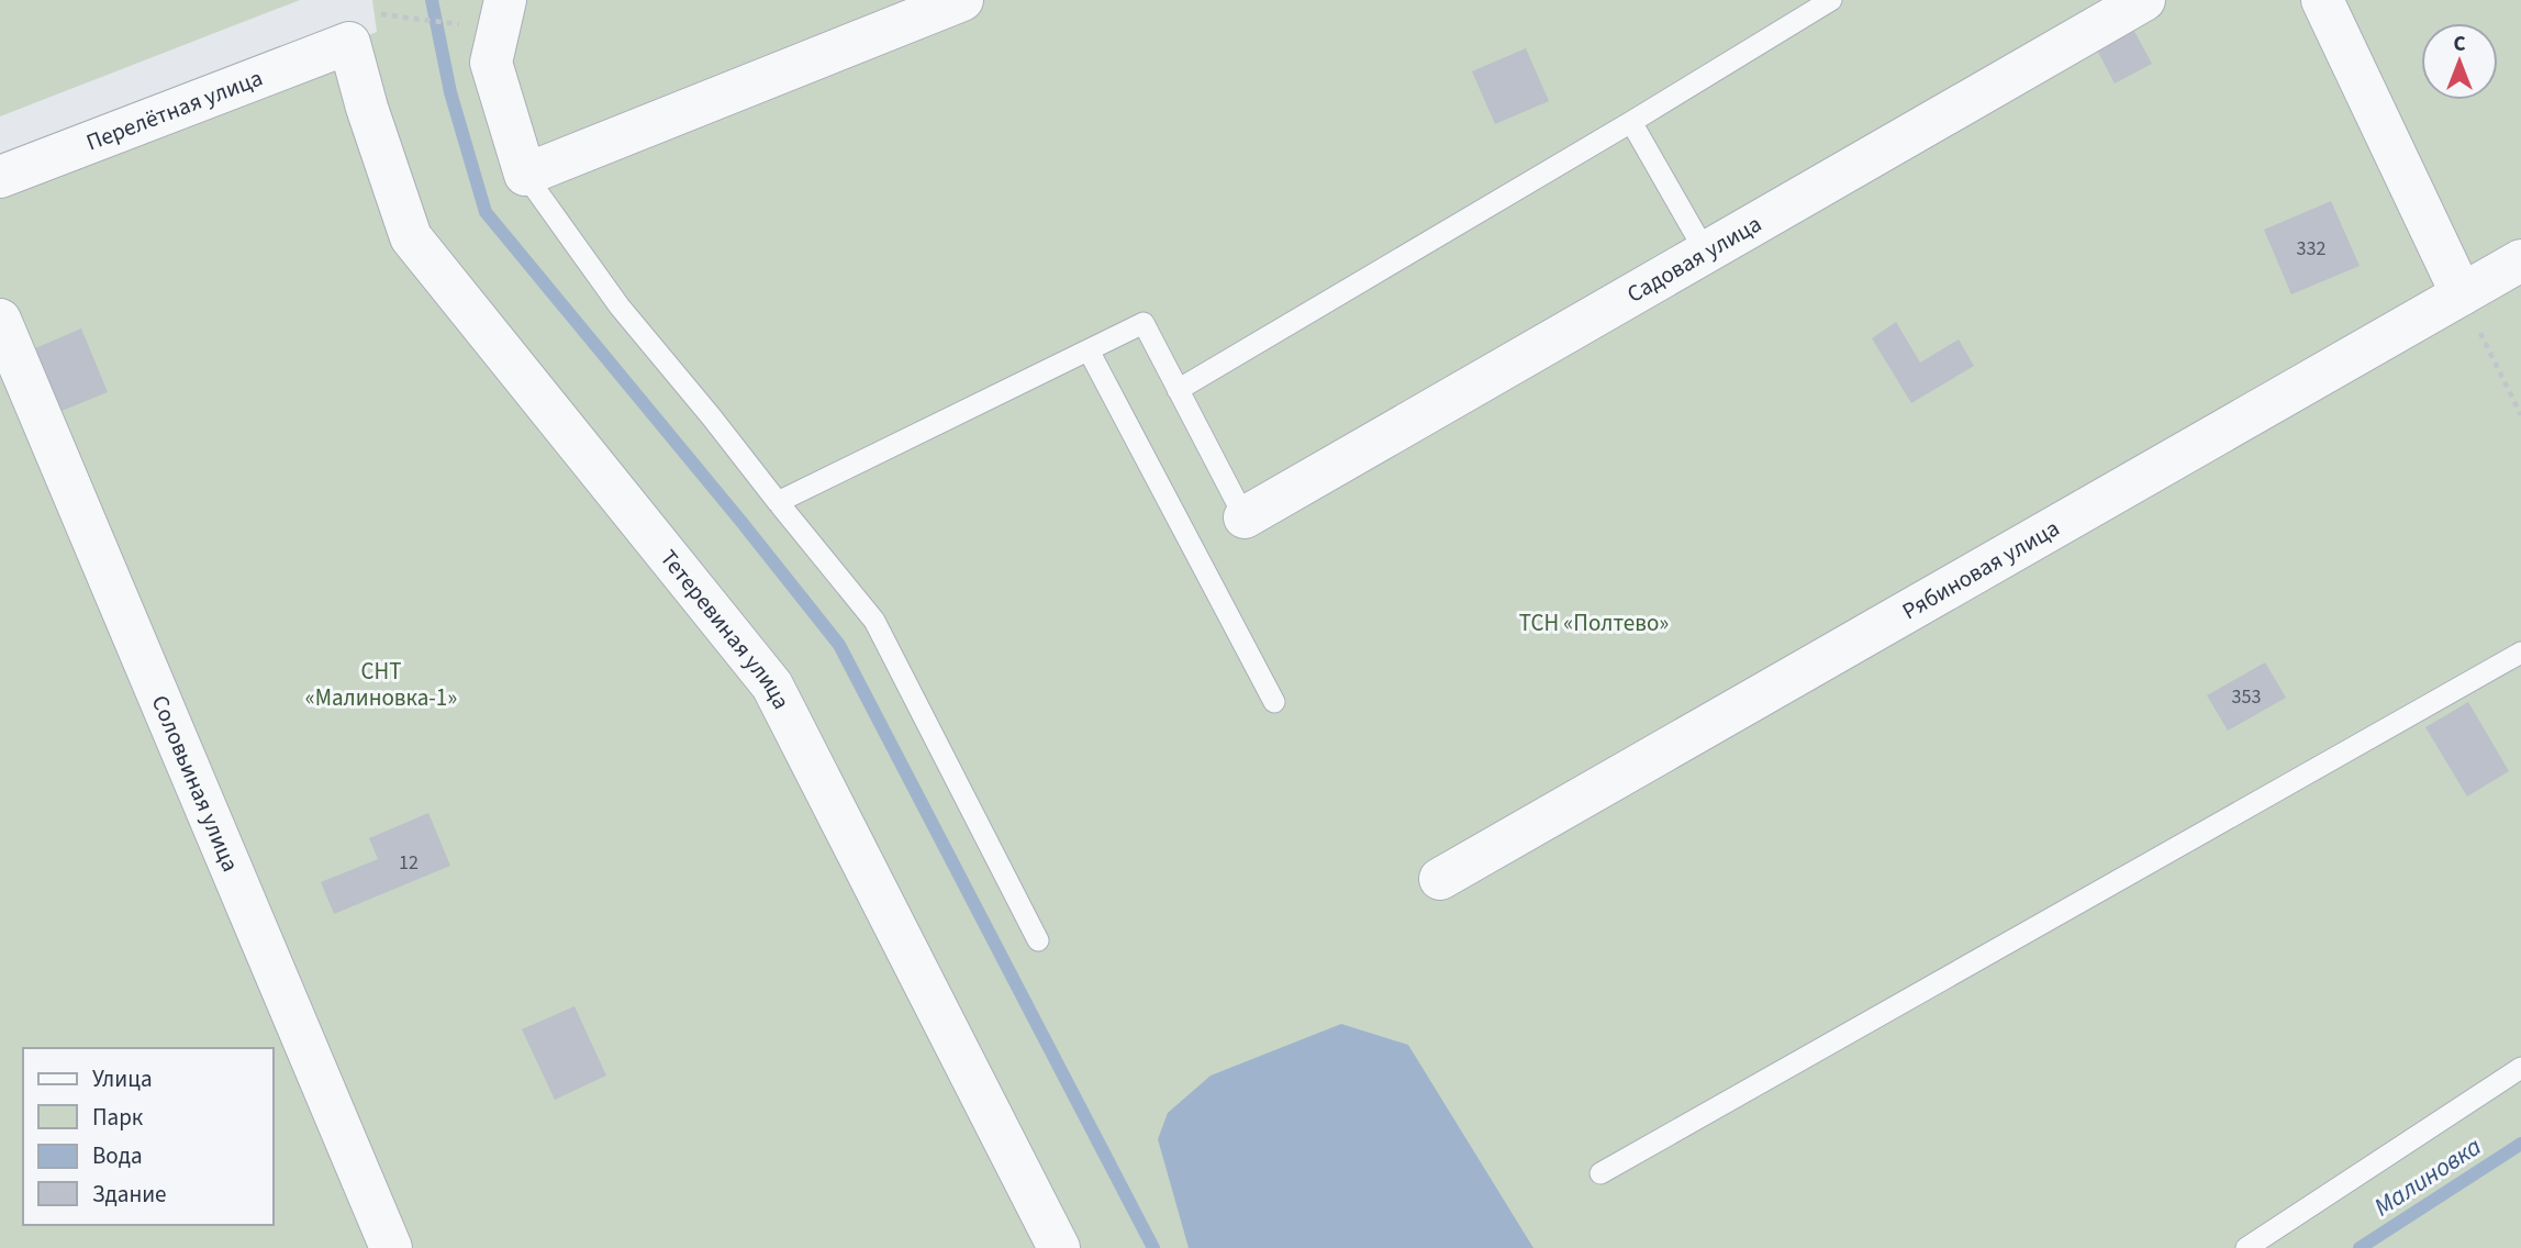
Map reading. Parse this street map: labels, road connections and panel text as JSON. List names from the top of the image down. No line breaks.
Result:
{"streets":{"street":["Перелётная улица","Садовая улица","Рябиновая улица","Тетеревиная улица","Соловьиная улица"]},"crossings":[["Перелётная улица","Тетеревиная улица"]],"water":["Малиновка"],"parks":["ТСН «Полтево»","СНТ «Малиновка-1»"],"house_numbers":["332","353","12"],"legend":["Улица","Парк","Вода","Здание"],"north":"top"}
